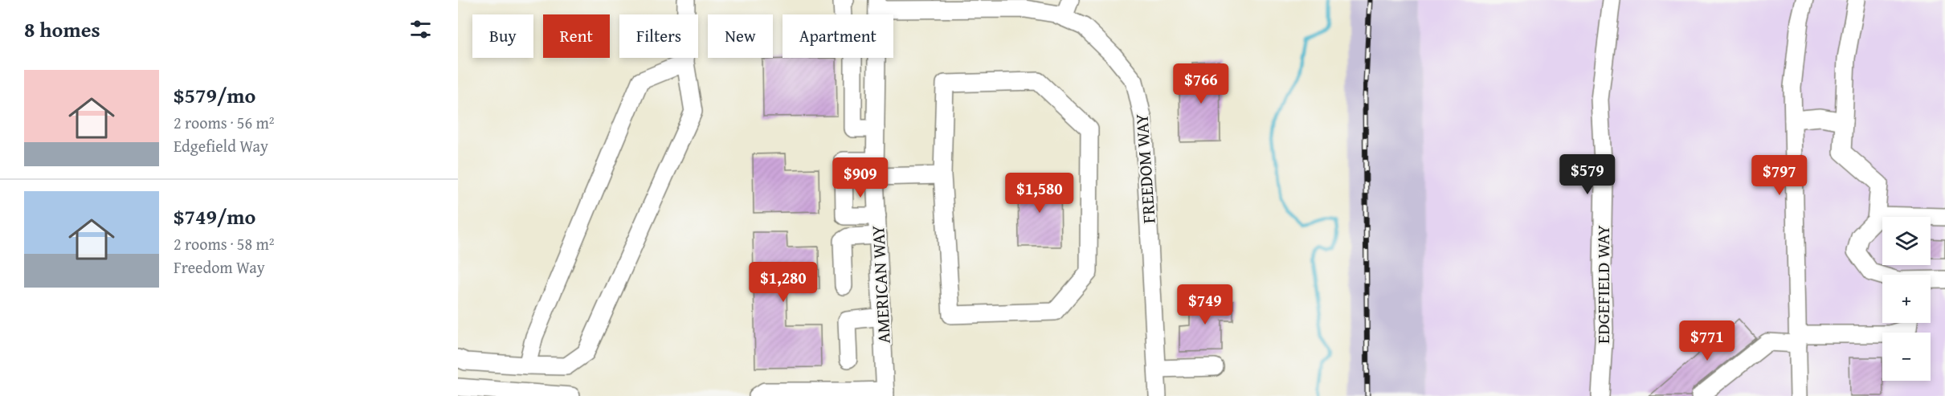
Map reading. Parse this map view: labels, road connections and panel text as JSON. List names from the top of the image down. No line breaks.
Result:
{"streets":{"street":["FREEDOM WAY","AMERICAN WAY","EDGEFIELD WAY"]},"crossings":[["FREEDOM WAY","AMERICAN WAY"]],"page":{"heading":"8 homes","chip":["Buy","Rent","Filters","New","Apartment"],"list":[{"name":"$579/mo","note":"2 rooms · 56 m² · Edgefield Way"},{"name":"$749/mo","note":"2 rooms · 58 m² · Freedom Way"}],"price":["$766","$579","$797","$909","$1,580","$1,280","$749","$771"],"map_buttons":["+","−"]}}
